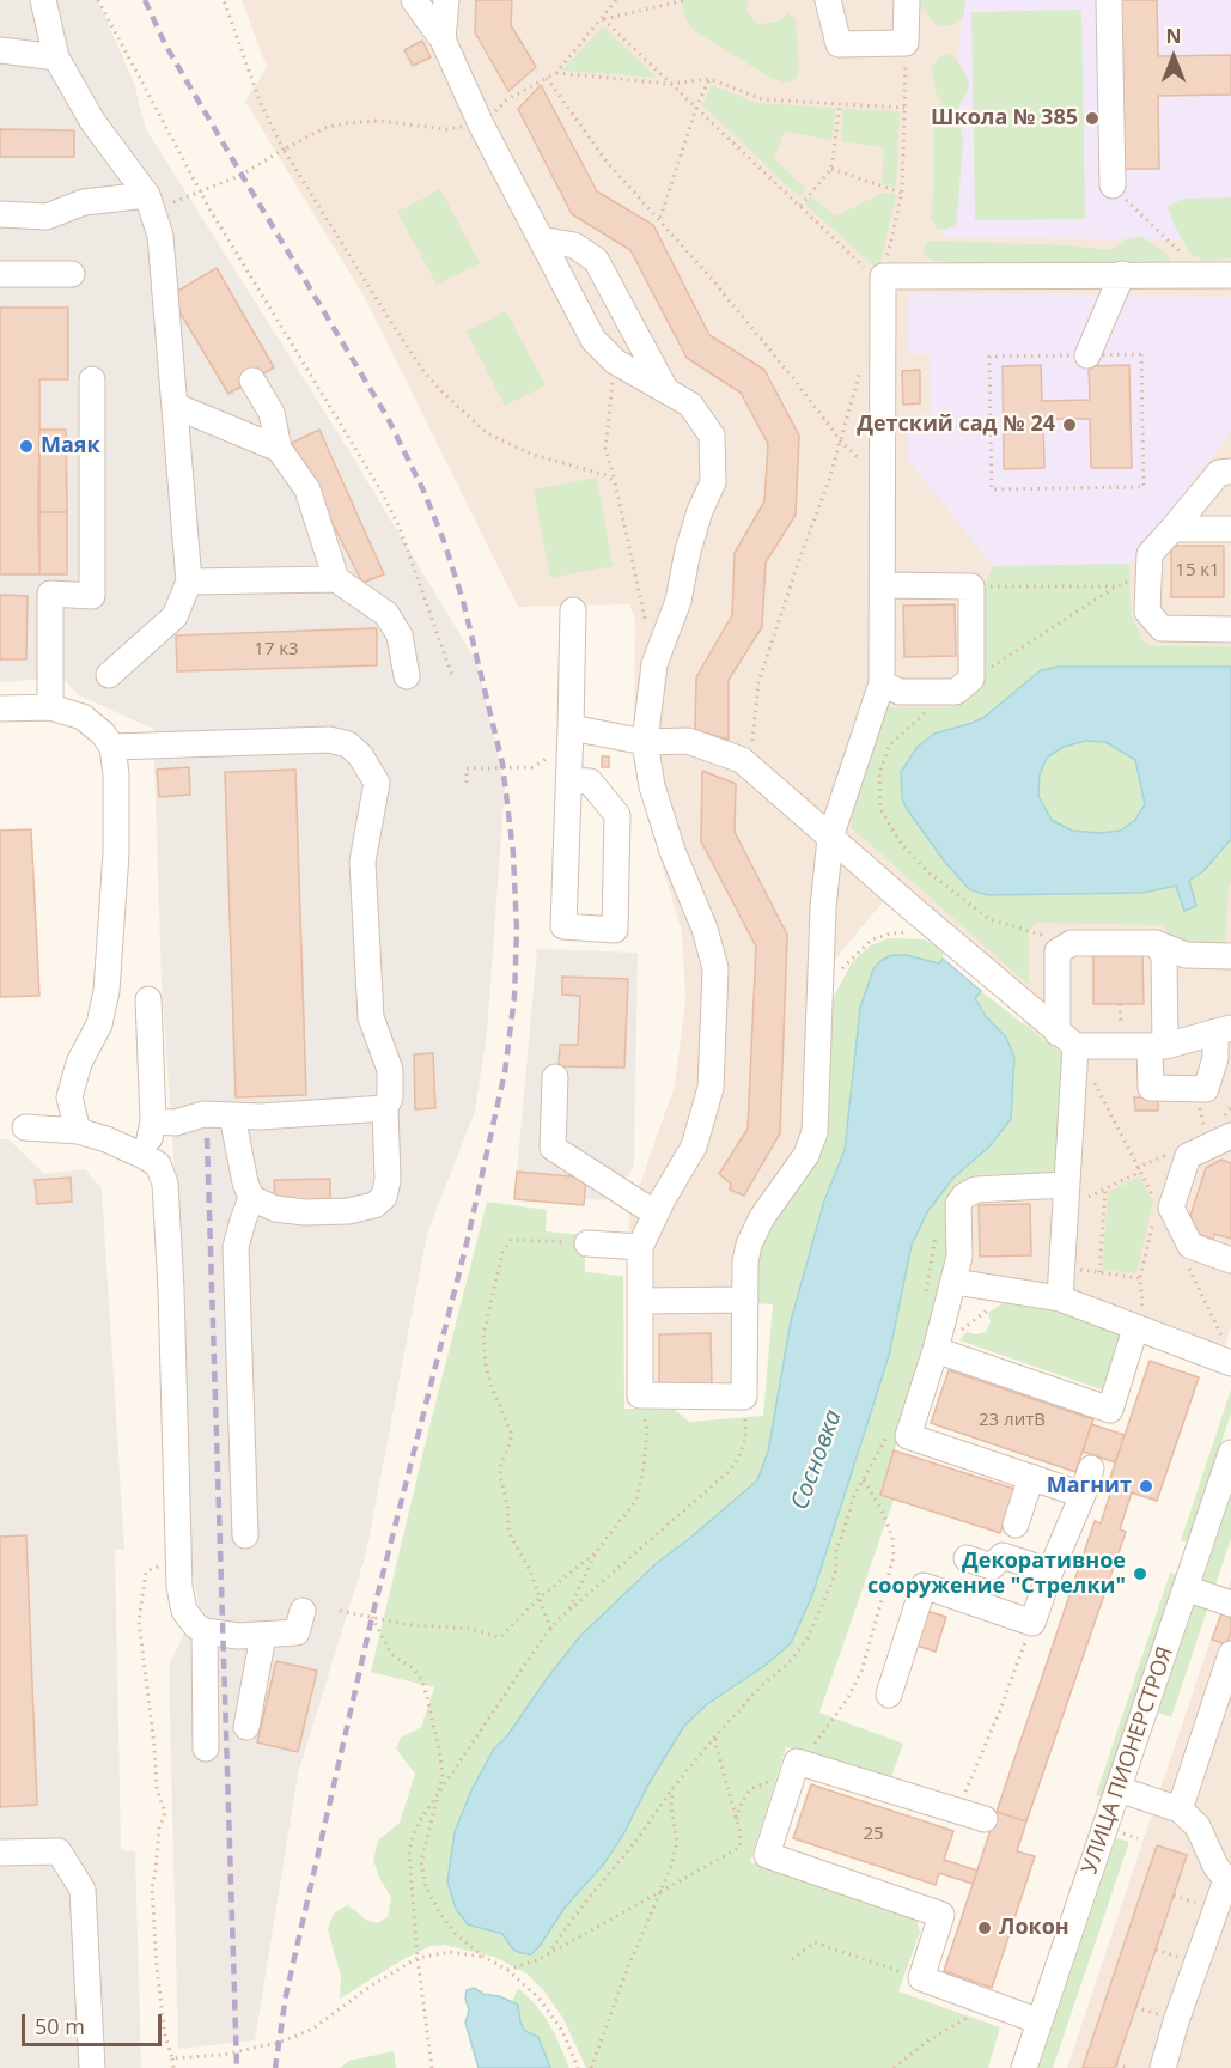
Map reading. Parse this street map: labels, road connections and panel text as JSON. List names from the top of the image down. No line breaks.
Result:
{"streets":{"street":["УЛИЦА ПИОНЕРСТРОЯ"]},"water":["Сосновка"],"places":["Школа № 385","Детский сад № 24","Маяк","Магнит","Декоративное сооружение \"Стрелки\"","Локон"],"house_numbers":["15 к1","17 к3","23 литВ","25"],"scale_bar":"50 m","north":"top"}
